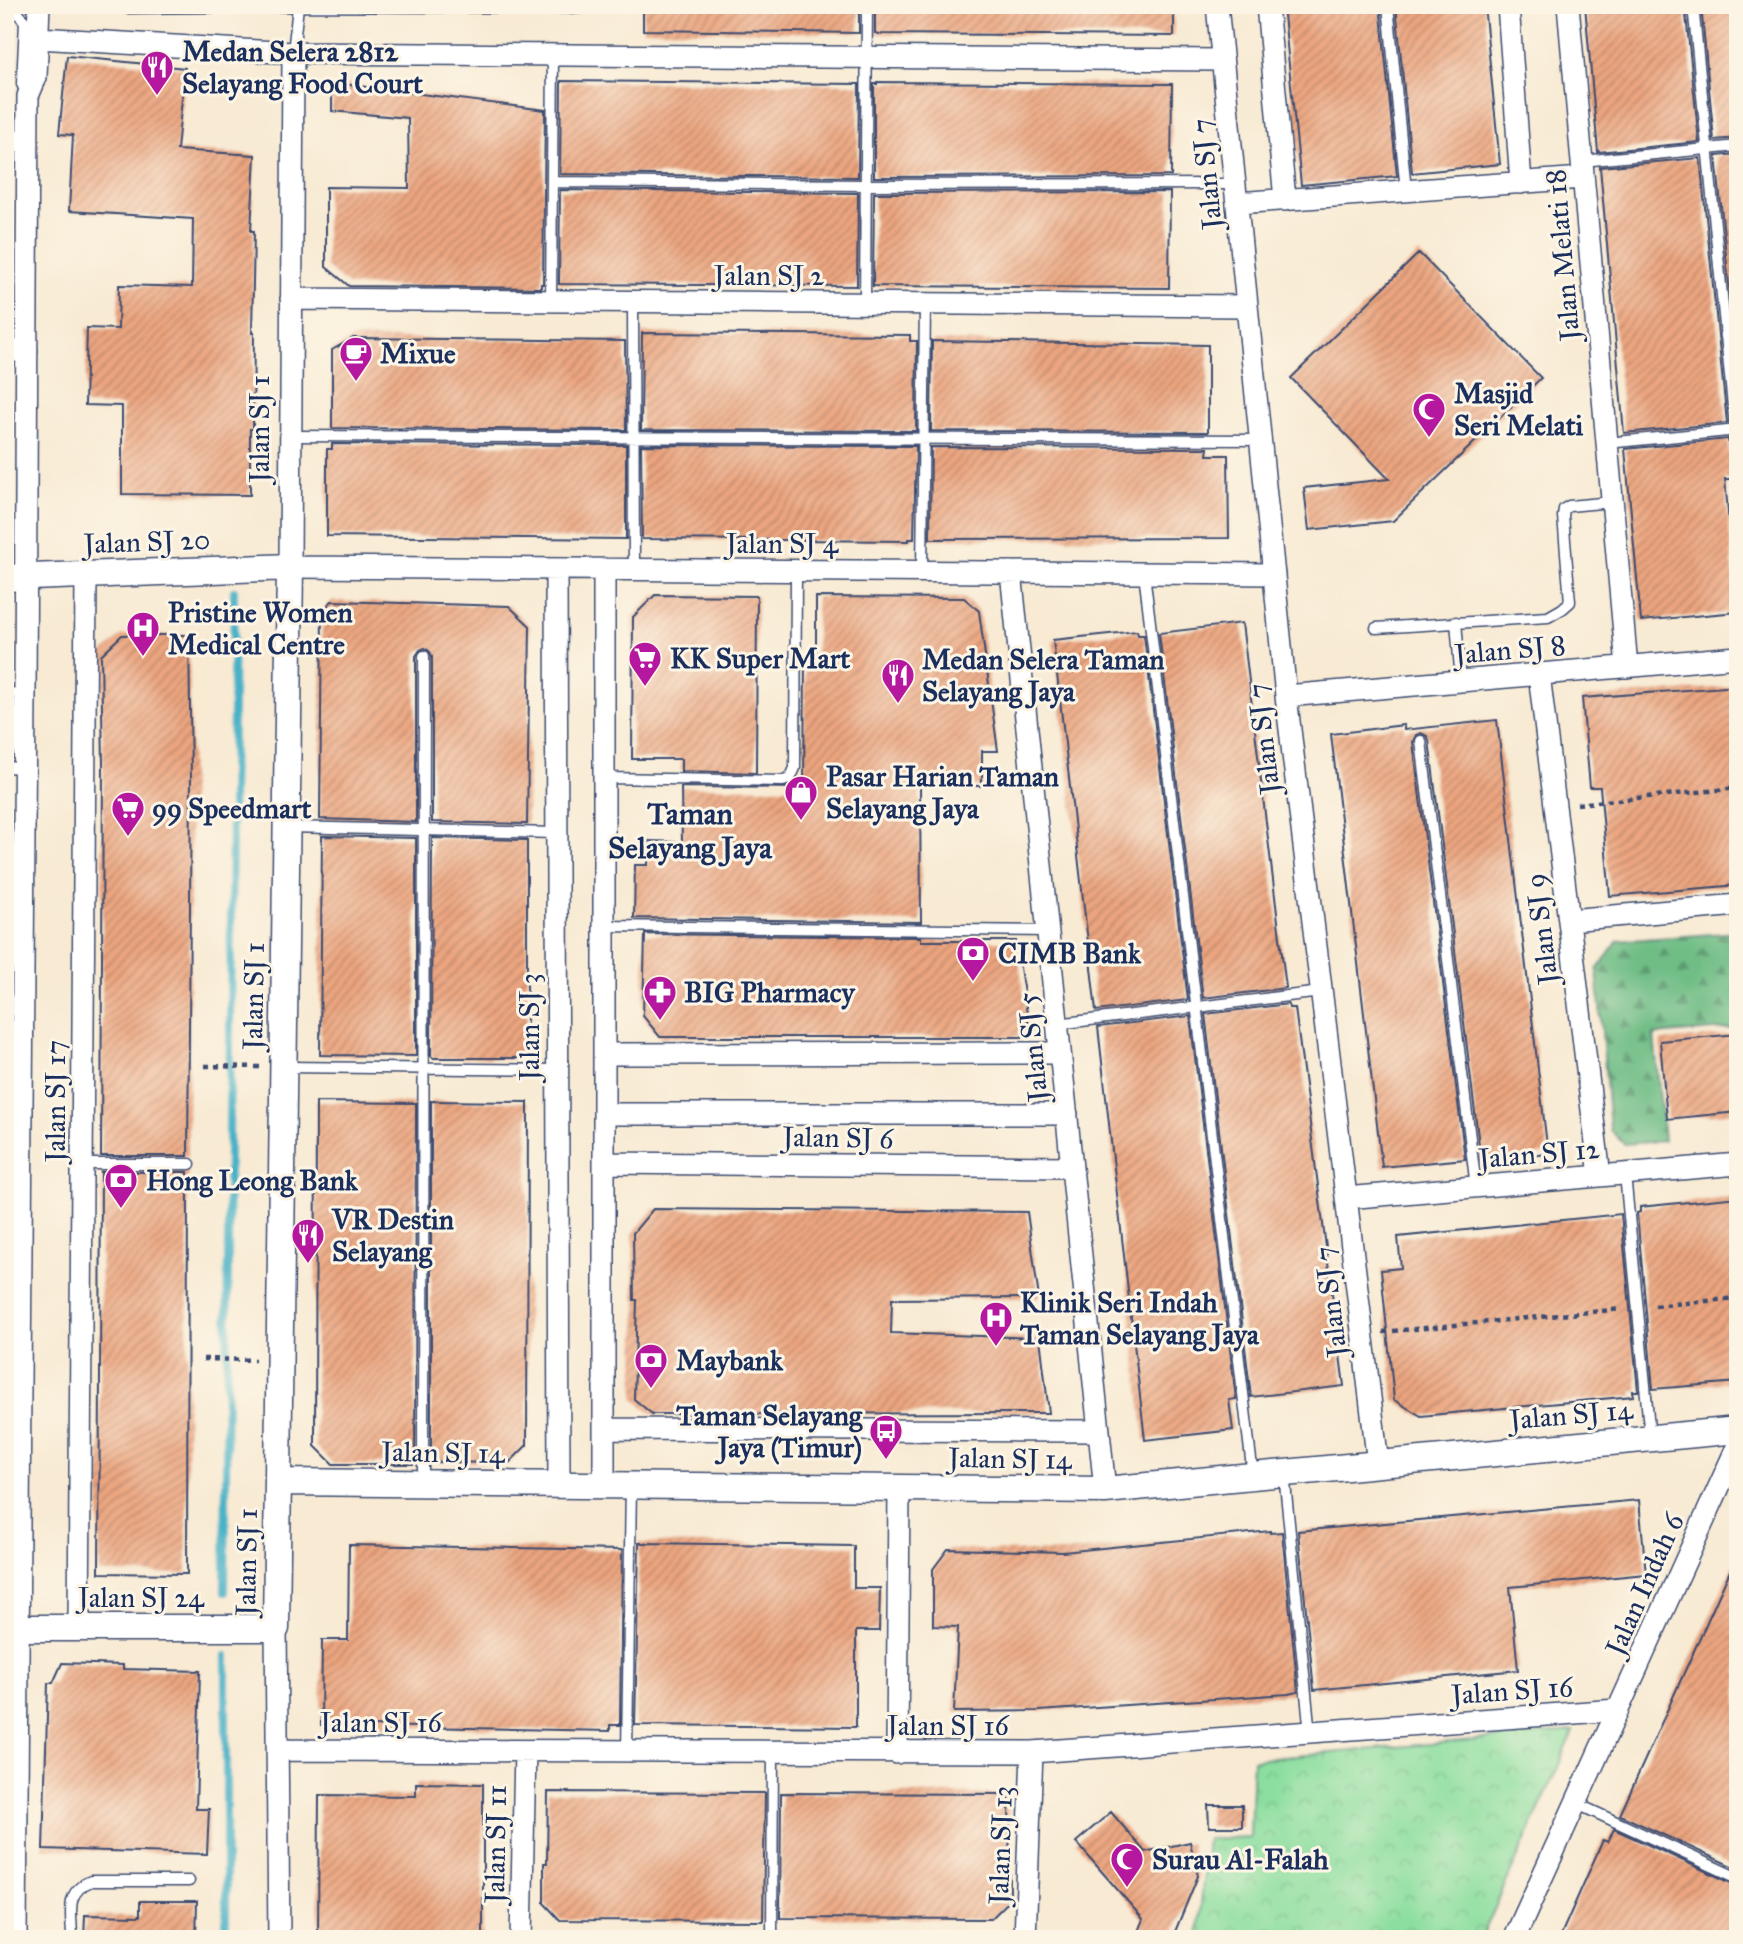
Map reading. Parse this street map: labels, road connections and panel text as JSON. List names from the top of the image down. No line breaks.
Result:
{"streets":{"street":["Jalan SJ 7","Jalan Melati 18","Jalan SJ 2","Jalan SJ 1","Jalan SJ 20","Jalan SJ 4","Jalan SJ 8","Jalan SJ 9","Jalan SJ 3","Jalan SJ 5","Jalan SJ 17","Jalan SJ 6","Jalan SJ 12","Jalan SJ 14","Jalan Indah 6","Jalan SJ 24","Jalan SJ 16","Jalan SJ 11","Jalan SJ 13"]},"crossings":[["Jalan SJ 7","Jalan SJ 2"],["Jalan SJ 7","Jalan SJ 4"],["Jalan SJ 7","Jalan SJ 8"],["Jalan SJ 7","Jalan SJ 12"],["Jalan SJ 7","Jalan SJ 14"],["Jalan Melati 18","Jalan SJ 8"],["Jalan SJ 2","Jalan SJ 1"],["Jalan SJ 1","Jalan SJ 20"],["Jalan SJ 1","Jalan SJ 4"],["Jalan SJ 1","Jalan SJ 14"],["Jalan SJ 1","Jalan SJ 24"],["Jalan SJ 1","Jalan SJ 16"],["Jalan SJ 20","Jalan SJ 4"],["Jalan SJ 20","Jalan SJ 17"],["Jalan SJ 4","Jalan SJ 3"],["Jalan SJ 4","Jalan SJ 5"],["Jalan SJ 8","Jalan SJ 9"],["Jalan SJ 9","Jalan SJ 12"],["Jalan SJ 3","Jalan SJ 14"],["Jalan SJ 5","Jalan SJ 6"],["Jalan SJ 5","Jalan SJ 14"],["Jalan SJ 17","Jalan SJ 24"],["Jalan Indah 6","Jalan SJ 16"],["Jalan SJ 16","Jalan SJ 11"],["Jalan SJ 16","Jalan SJ 13"]],"districts":["Taman Selayang Jaya"],"places":{"restaurant":["Medan Selera 2812 Selayang Food Court","Medan Selera Taman Selayang Jaya","VR Destin Selayang"],"cafe":["Mixue"],"mosque":["Masjid Seri Melati","Surau Al-Falah"],"hospital":["Pristine Women Medical Centre","Klinik Seri Indah Taman Selayang Jaya"],"supermarket":["KK Super Mart","99 Speedmart"],"shop":["Pasar Harian Taman Selayang Jaya"],"bank":["CIMB Bank","Hong Leong Bank","Maybank"],"pharmacy":["BIG Pharmacy"],"bus stop":["Taman Selayang Jaya (Timur)"]}}
